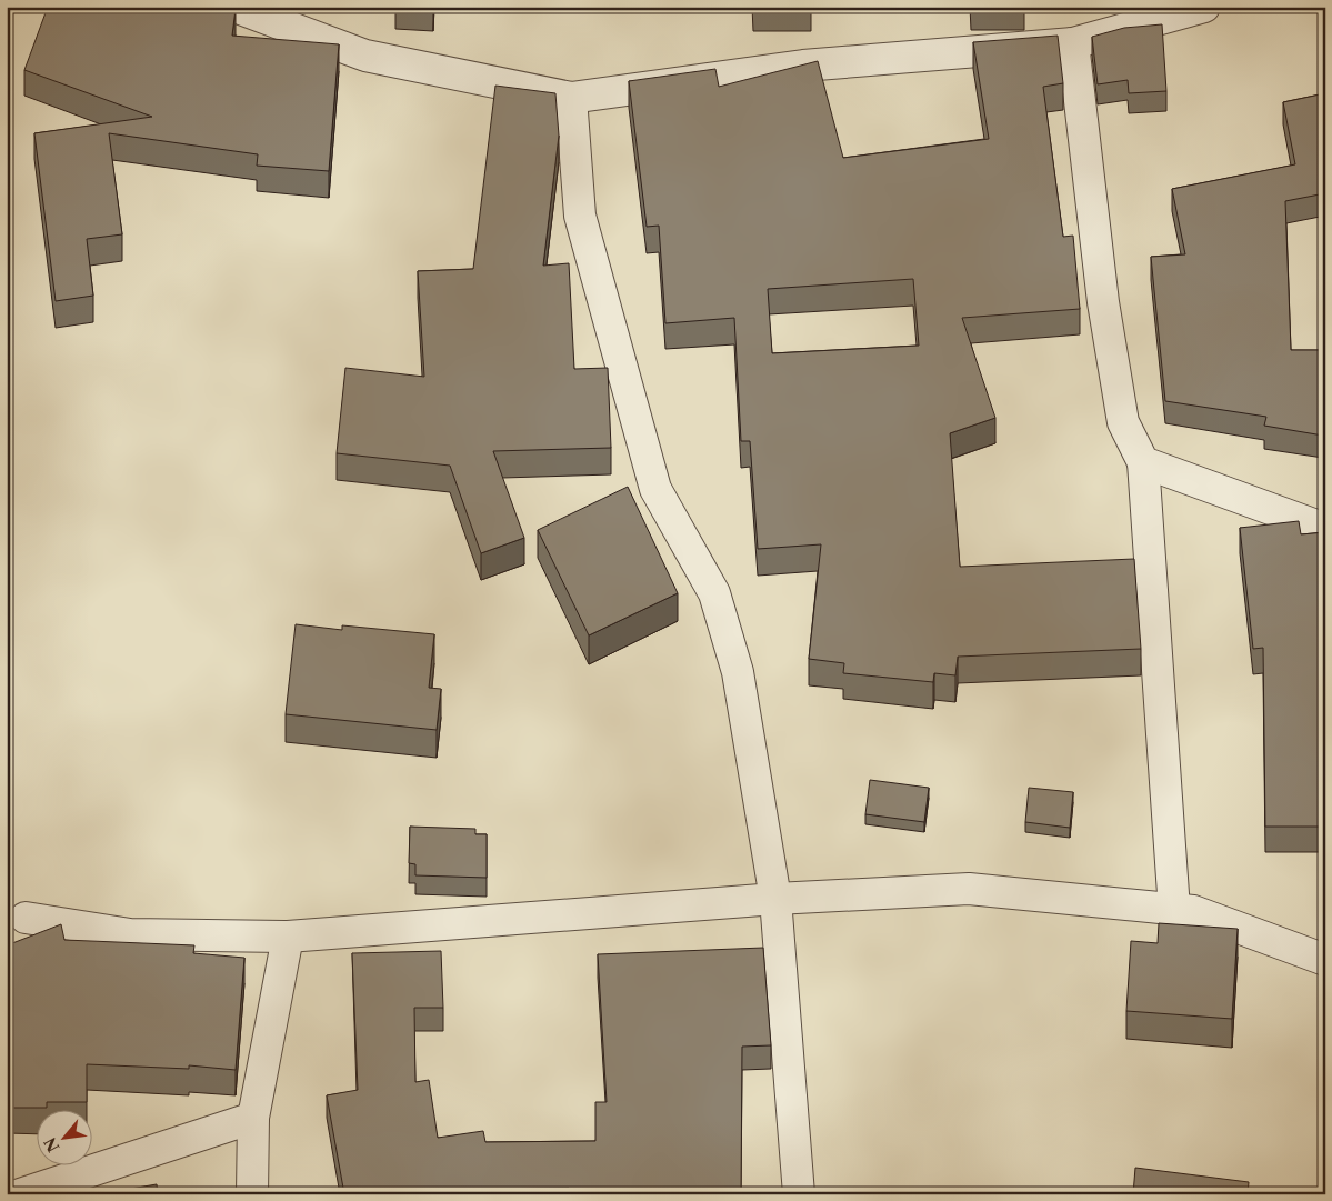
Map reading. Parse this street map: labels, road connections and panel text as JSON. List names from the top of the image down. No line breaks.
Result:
{"north":"bottom left"}
